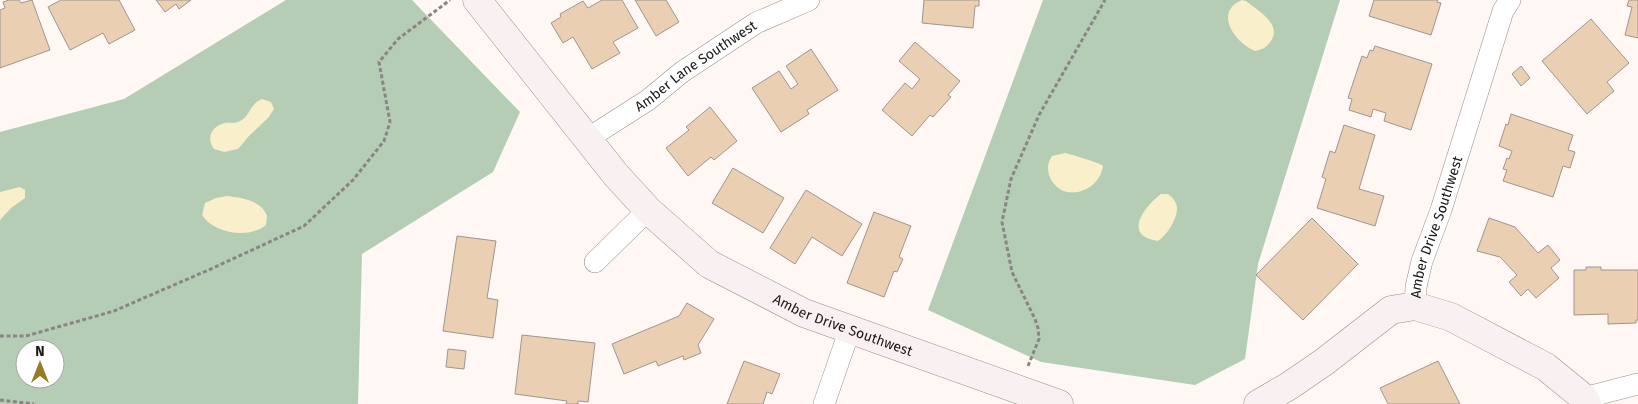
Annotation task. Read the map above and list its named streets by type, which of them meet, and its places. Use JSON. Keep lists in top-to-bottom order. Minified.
{"streets":{"street":["Amber Lane Southwest","Amber Drive Southwest"]},"crossings":[["Amber Lane Southwest","Amber Drive Southwest"]],"north":"top"}
